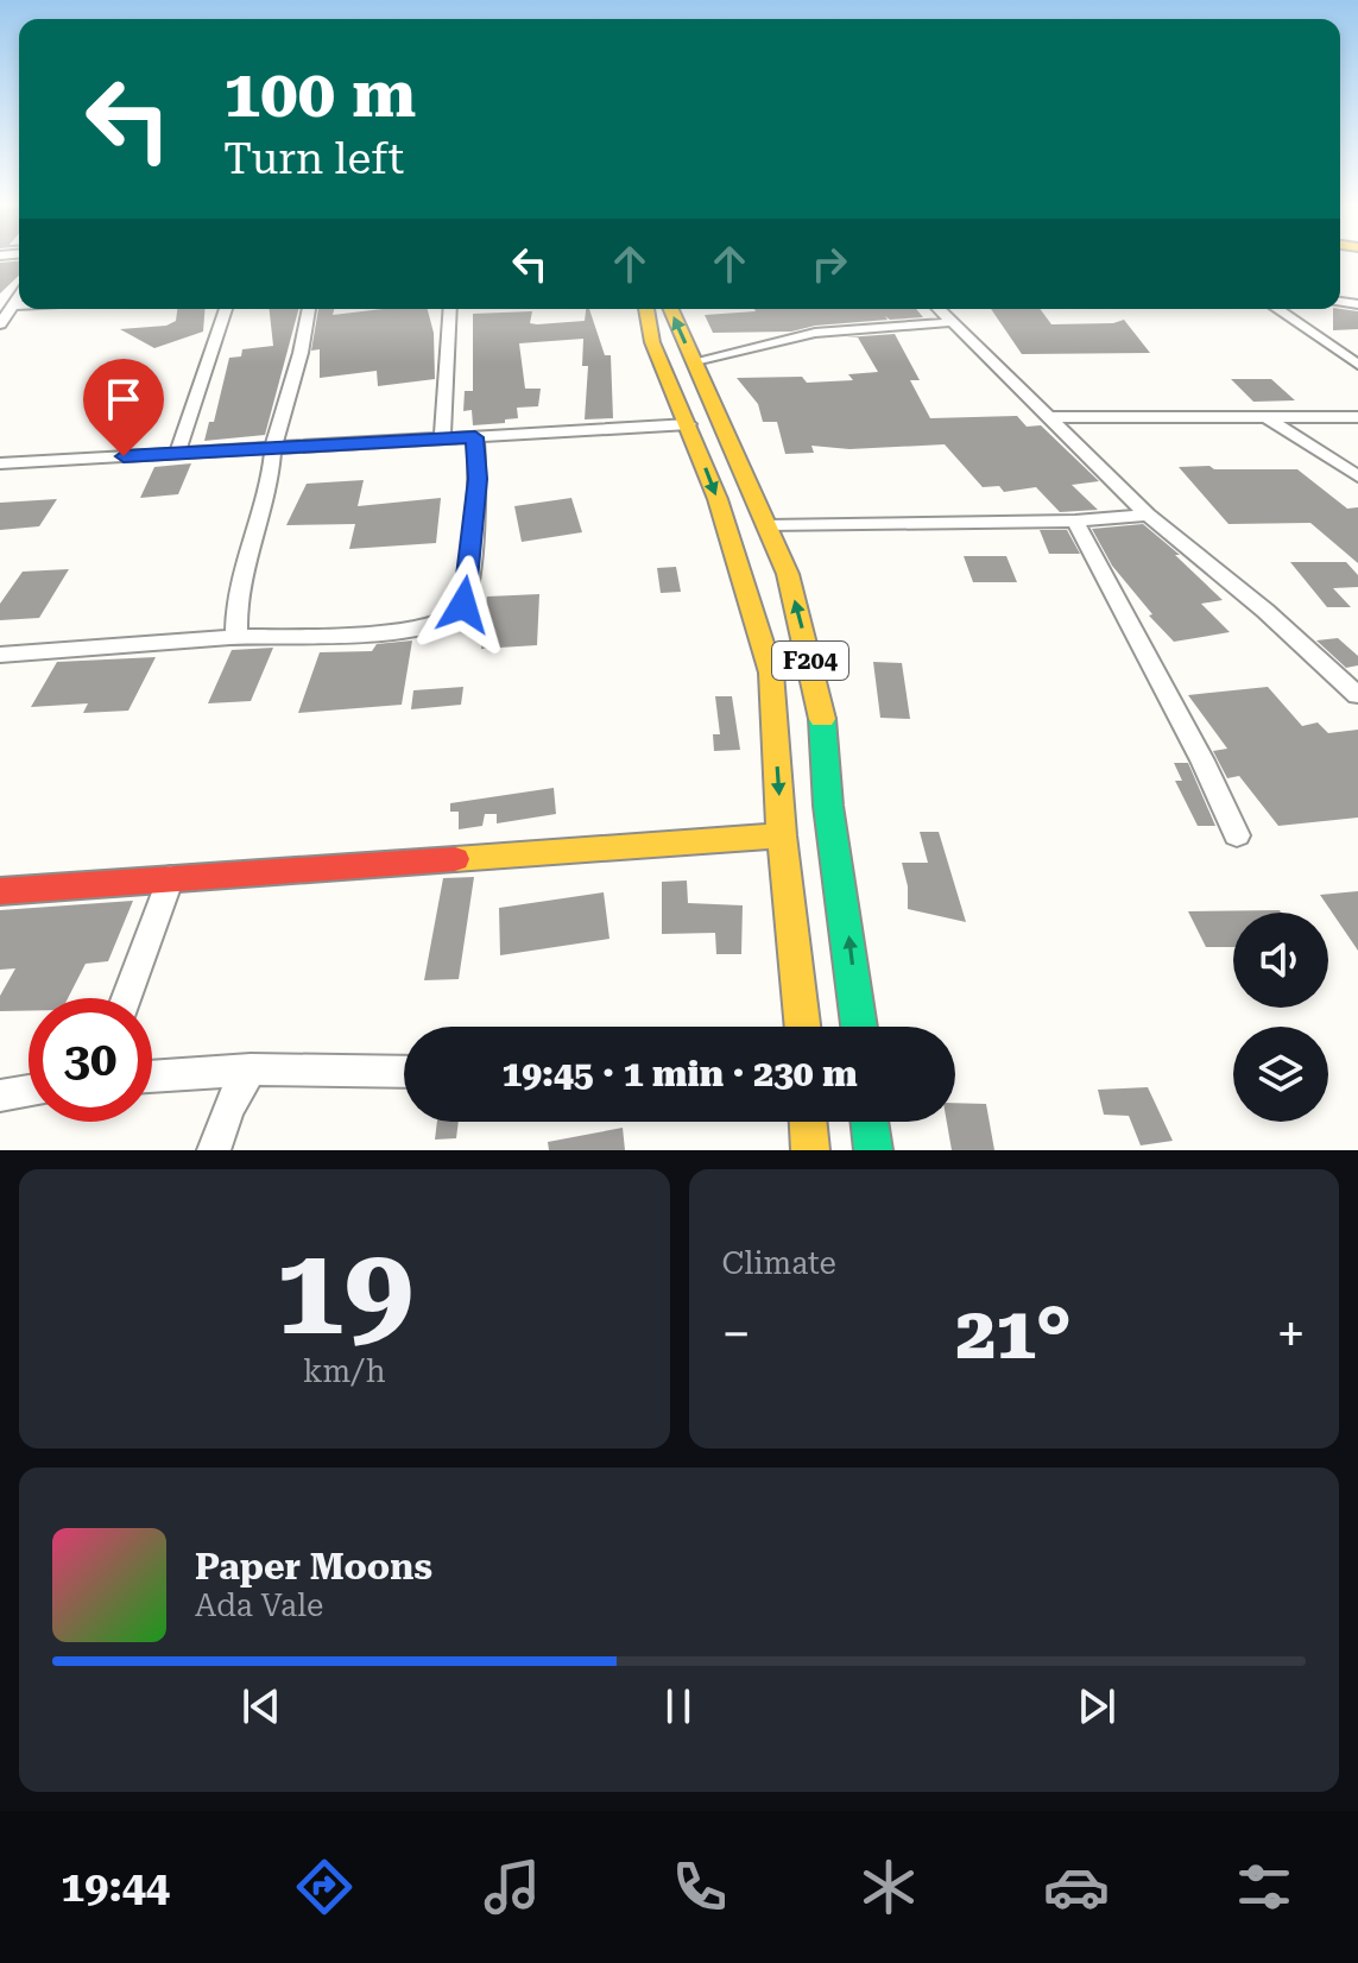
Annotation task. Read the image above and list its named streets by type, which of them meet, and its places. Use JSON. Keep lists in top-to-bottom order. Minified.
{"streets":{"main road":["F204"]},"page":{"turn":["100 m","Turn left"],"limit":"30","trip":"19:45 · 1 min · 230 m","tile":[["19","km/h"],"Climate"],"heat":["−","21°","+"],"song":["Paper Moons","Ada Vale"],"tabs":"19:44"}}
